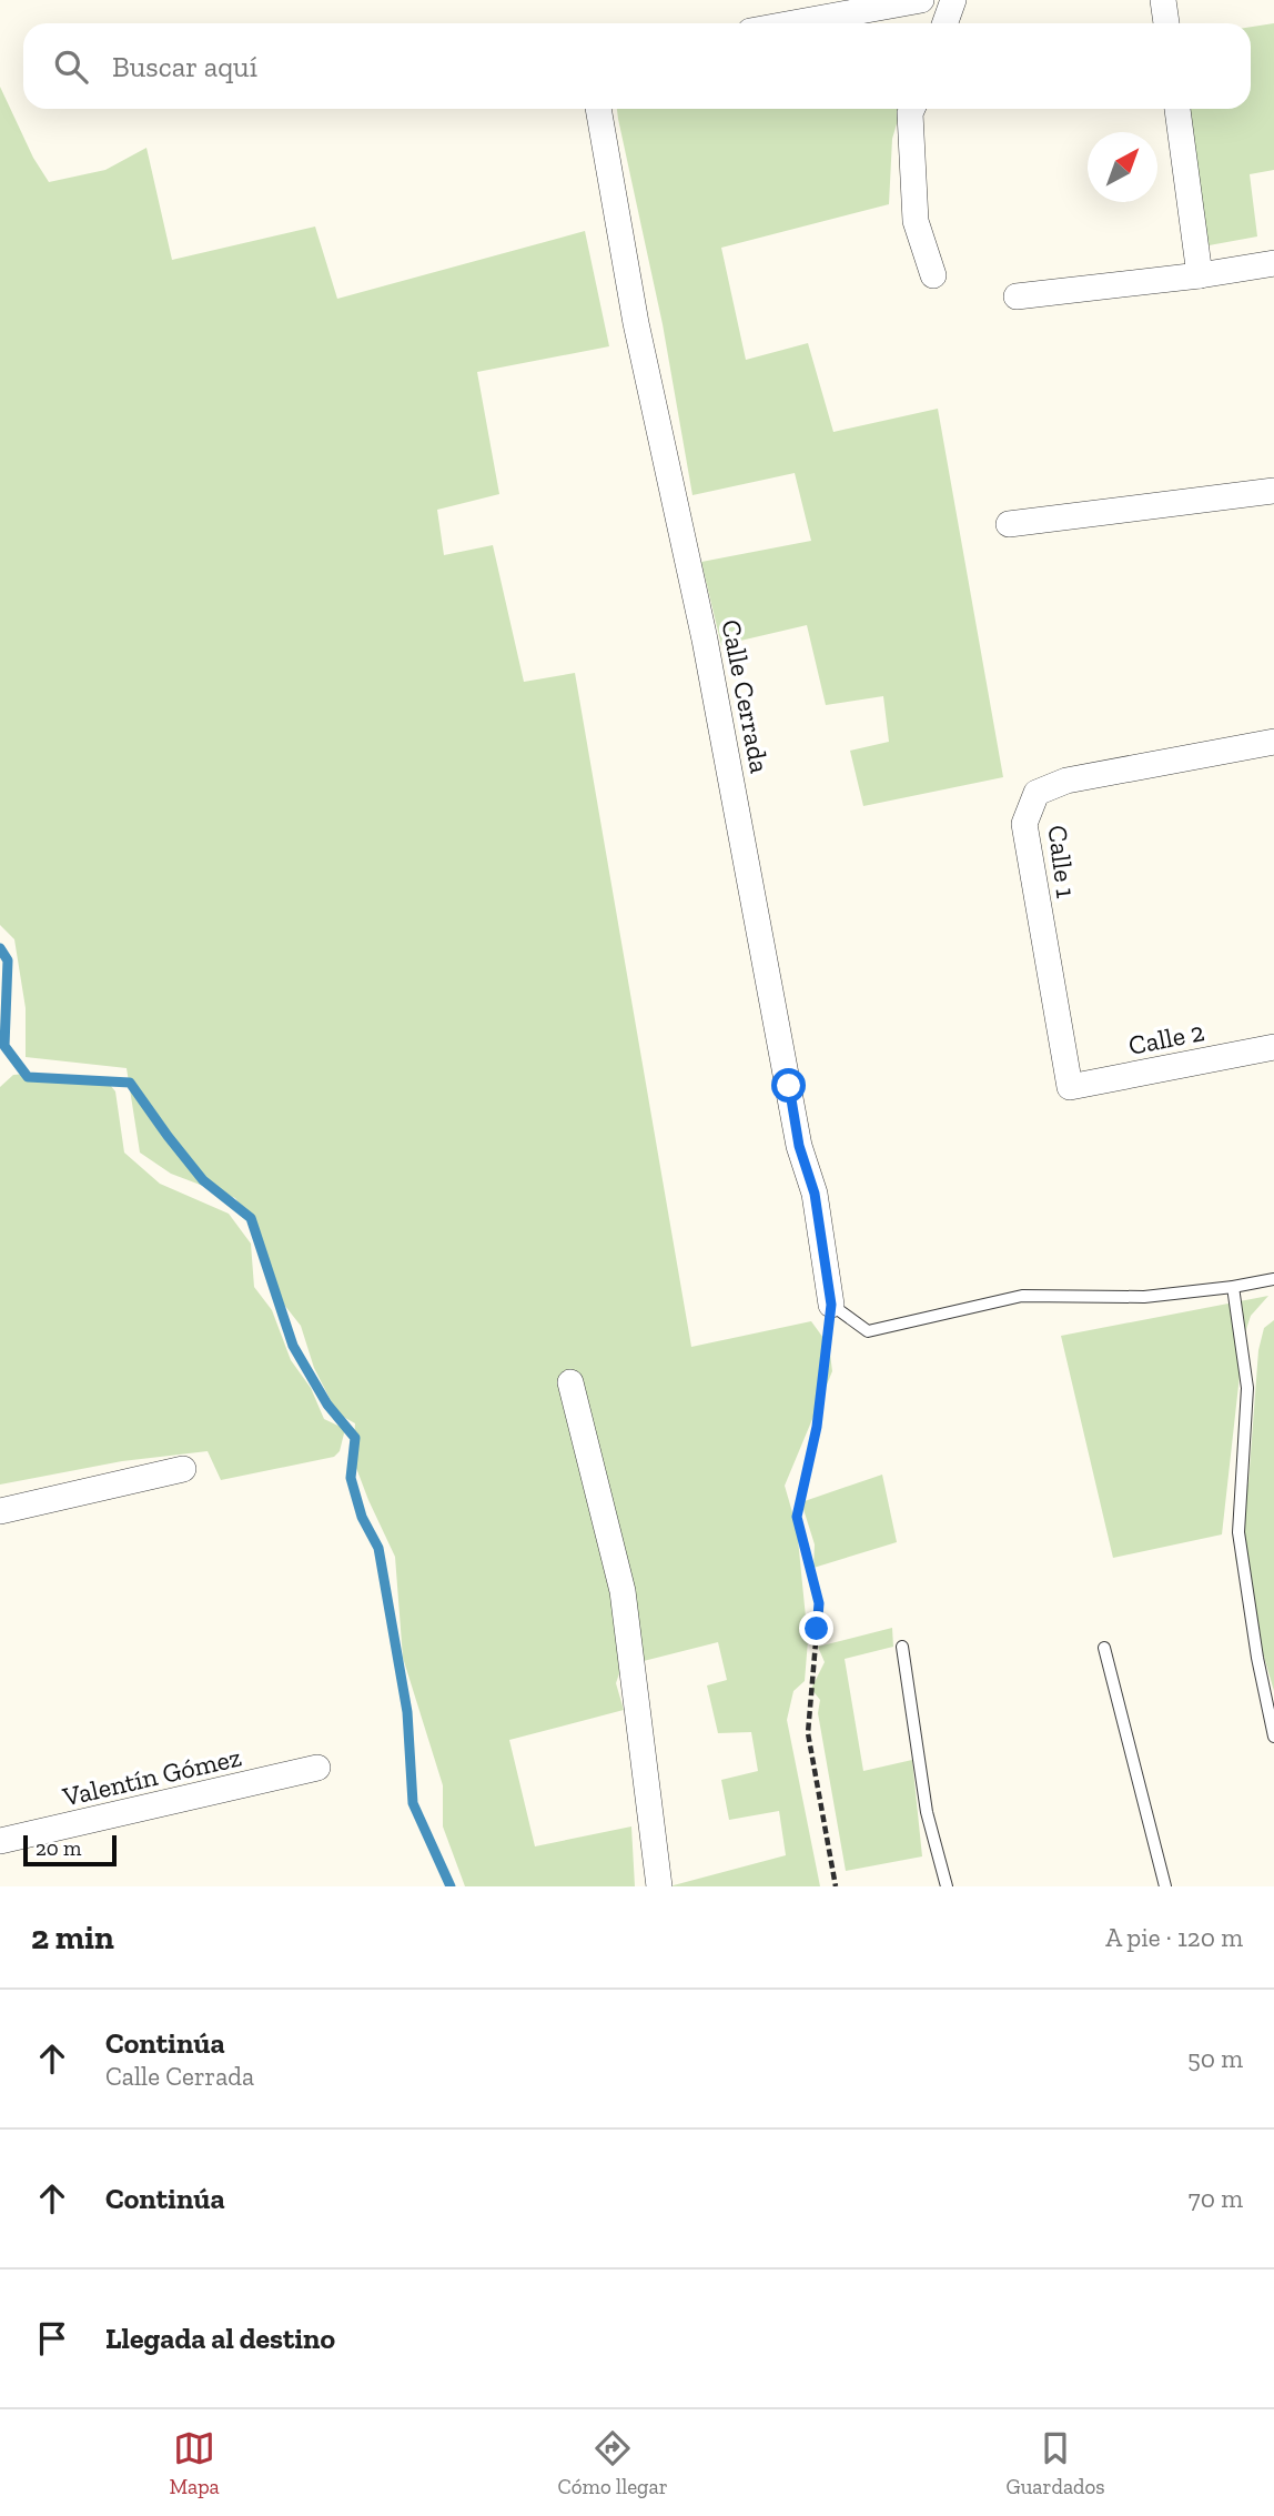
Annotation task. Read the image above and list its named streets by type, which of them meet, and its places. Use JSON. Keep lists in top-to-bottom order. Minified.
{"streets":{"street":["Calle Cerrada","Calle 1","Calle 2","Valentín Gómez"]},"crossings":[["Calle 1","Calle 2"]],"scale_bar":"20 m","north":"top right","page":{"search":"Buscar aquí","scale":"20 m","heading":["2 min","A pie · 120 m"],"list":[["Continúa","Calle Cerrada","50 m"],["Continúa","70 m"],"Llegada al destino"],"nav":["Mapa","Cómo llegar","Guardados"]}}
